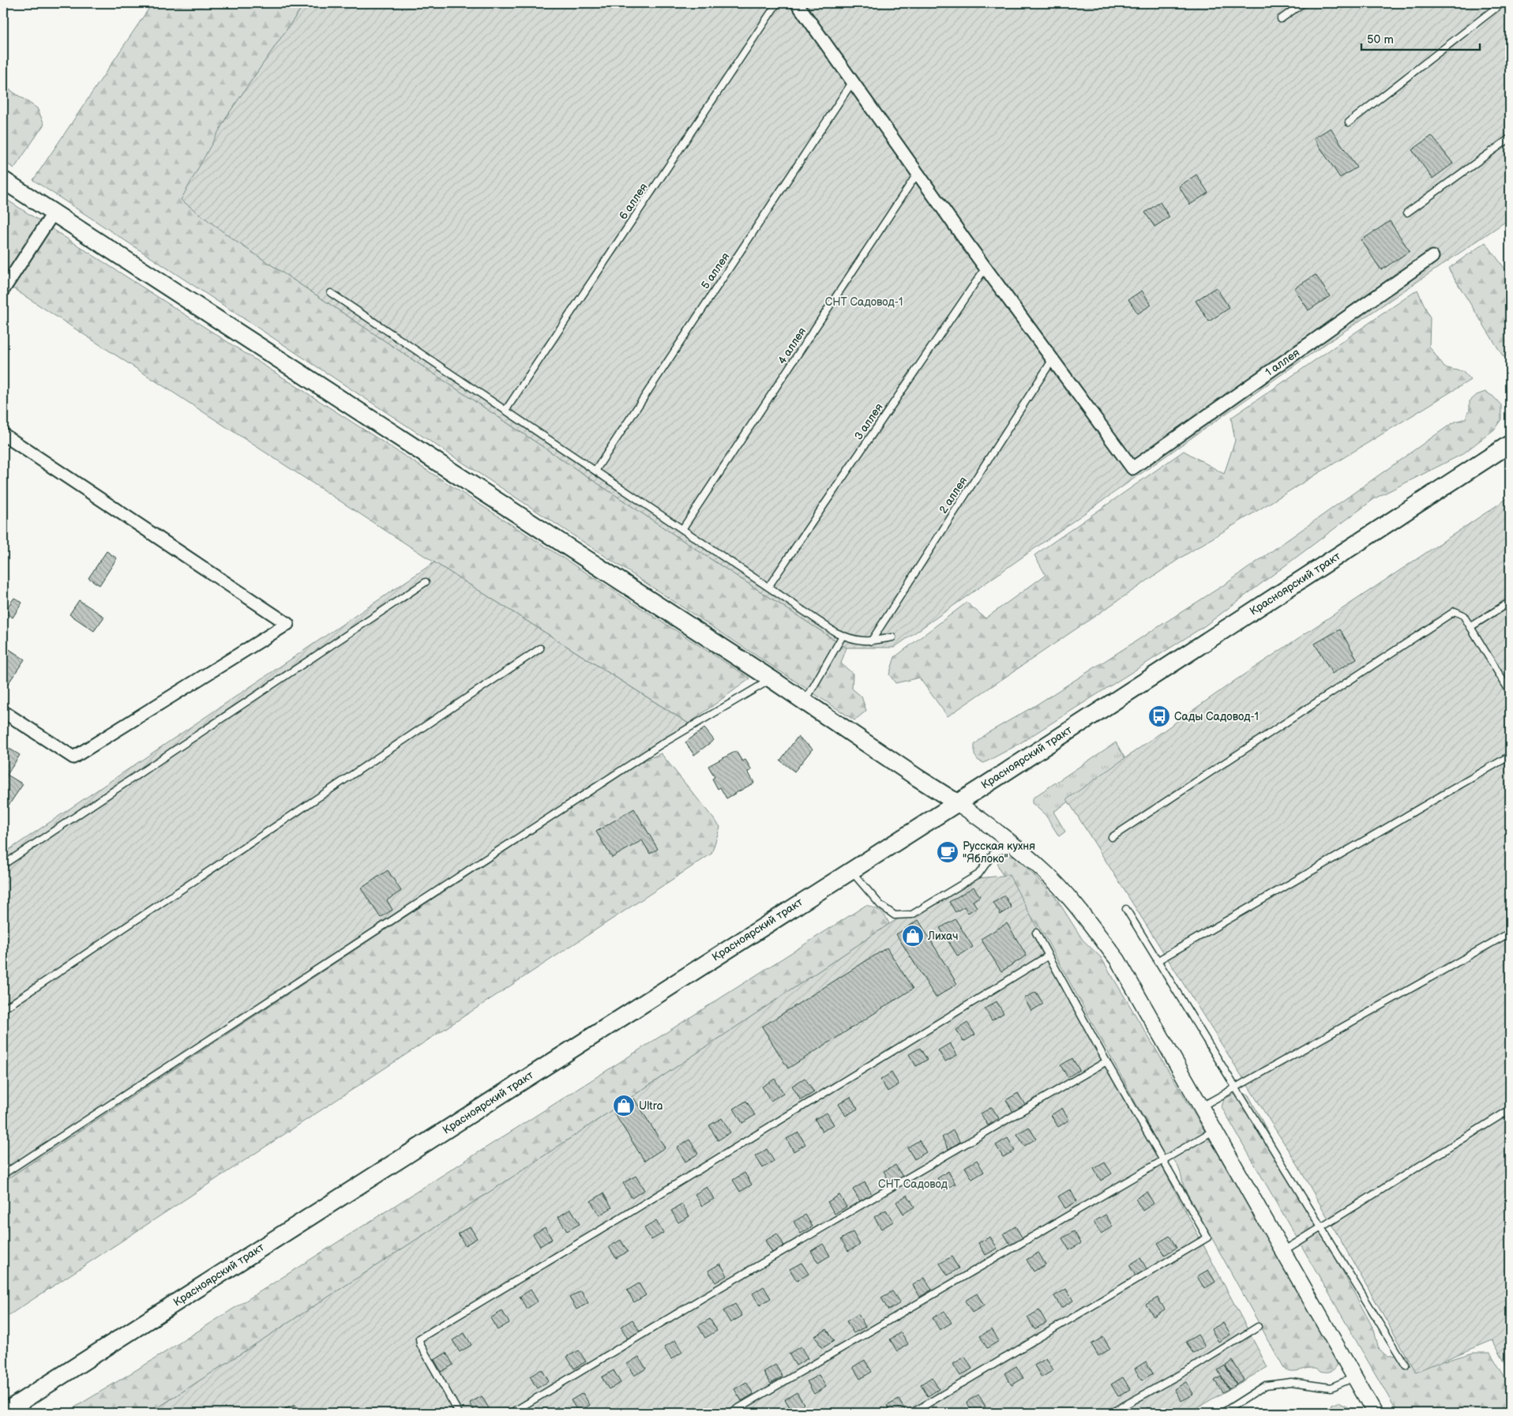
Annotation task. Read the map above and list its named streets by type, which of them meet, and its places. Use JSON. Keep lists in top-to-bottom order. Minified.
{"streets":{"main road":["Красноярский тракт"],"street":["1 аллея"],"lane":["6 аллея","5 аллея","4 аллея","3 аллея","2 аллея"]},"crossings":[["1 аллея","2 аллея"]],"parks":["СНТ Садовод-1","СНТ Садовод"],"places":{"bus stop":["Сады Садовод-1"],"cafe":["Русская кухня \"Яблоко\""],"shop":["Лихач","Ultra"]},"scale_bar":"50 m"}
